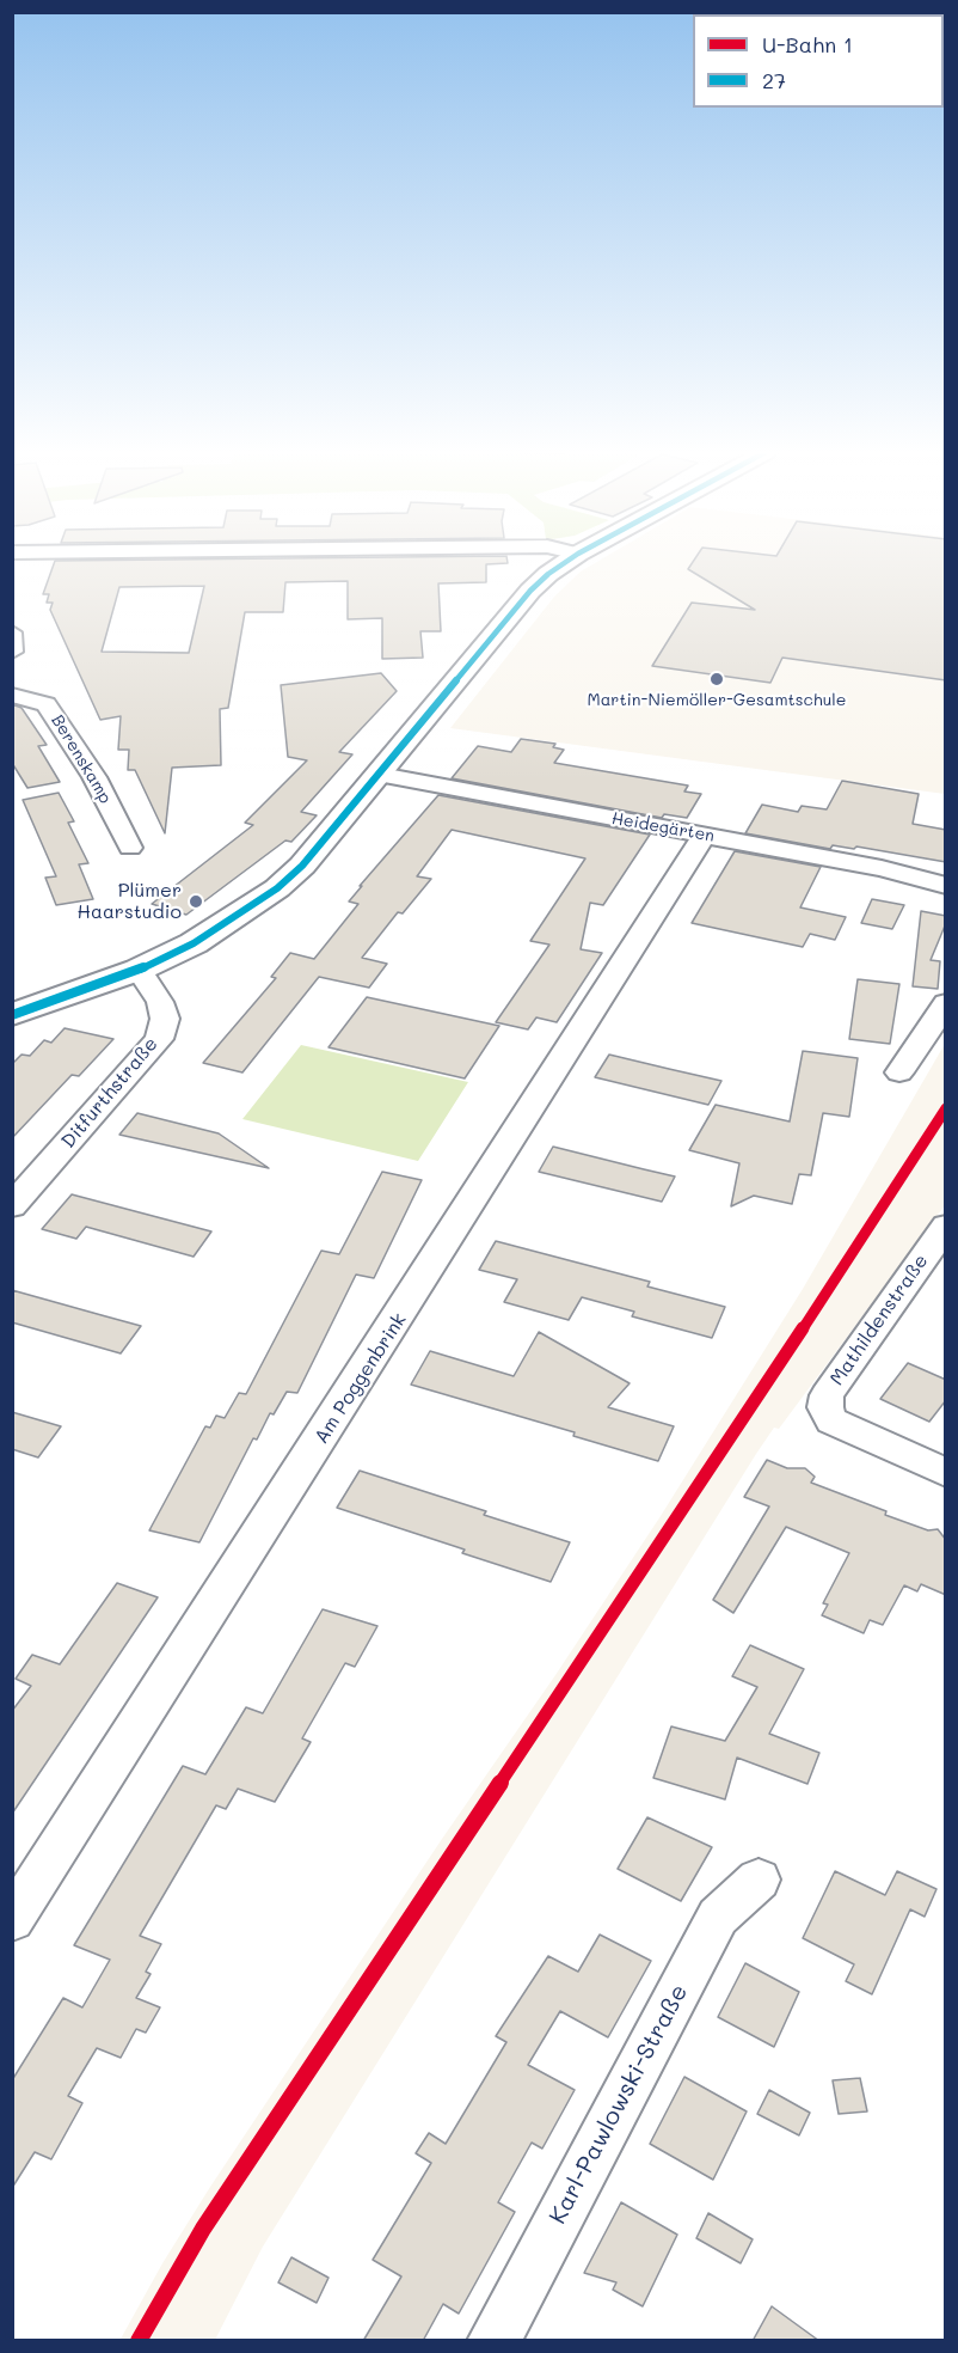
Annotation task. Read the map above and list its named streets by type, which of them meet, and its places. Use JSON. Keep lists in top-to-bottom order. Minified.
{"streets":{"street":["Berenskamp","Heidegärten","Ditfurthstraße","Mathildenstraße","Am Poggenbrink","Karl-Pawlowski-Straße"]},"crossings":[["Heidegärten","Am Poggenbrink"]],"places":["Martin-Niemöller-Gesamtschule","Plümer Haarstudio"],"lines":["transit line 27","metro line 1"],"legend":["U-Bahn 1","27"]}
